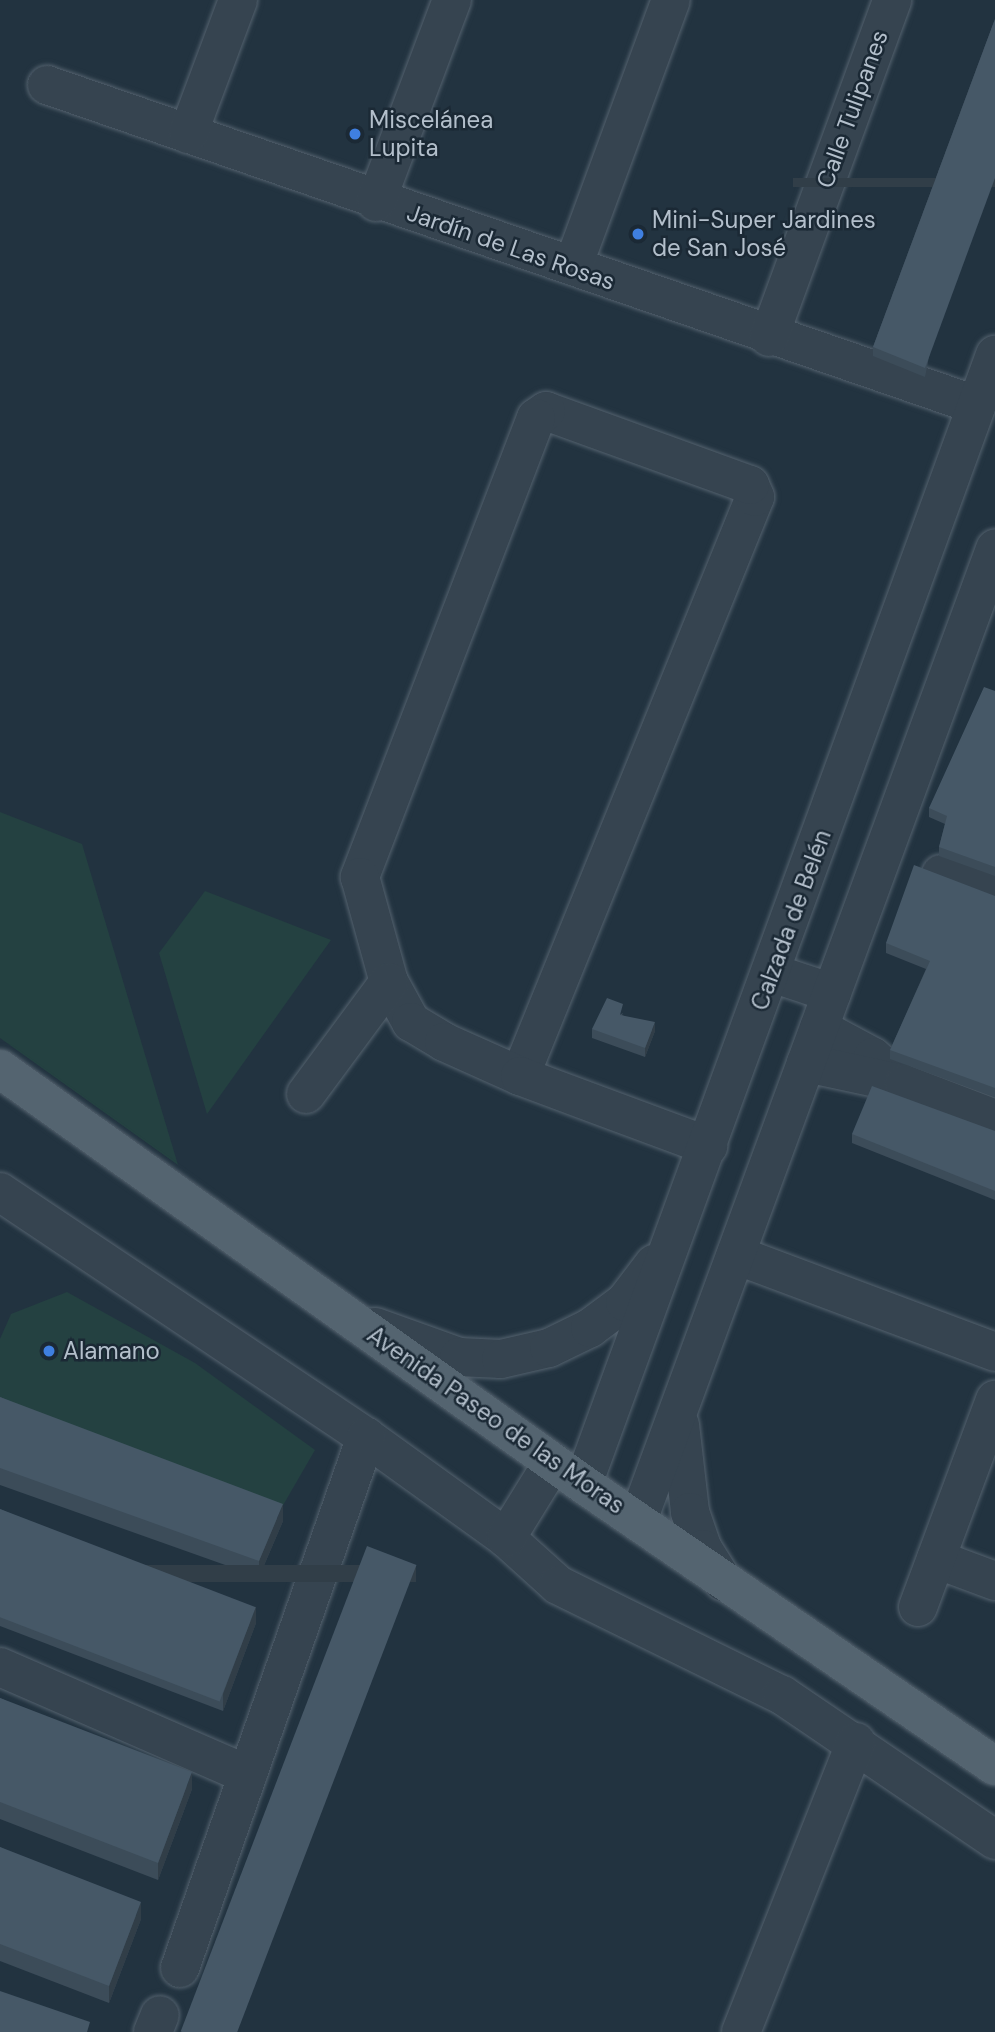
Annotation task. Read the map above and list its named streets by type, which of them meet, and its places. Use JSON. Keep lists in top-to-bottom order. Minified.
{"streets":{"main road":["Avenida Paseo de las Moras"],"street":["Calle Tulipanes","Jardín de Las Rosas","Calzada de Belén"]},"crossings":[["Calle Tulipanes","Jardín de Las Rosas"],["Jardín de Las Rosas","Calzada de Belén"],["Calzada de Belén","Avenida Paseo de las Moras"]],"places":["Miscelánea Lupita","Mini-Super Jardines de San José","Alamano"]}
